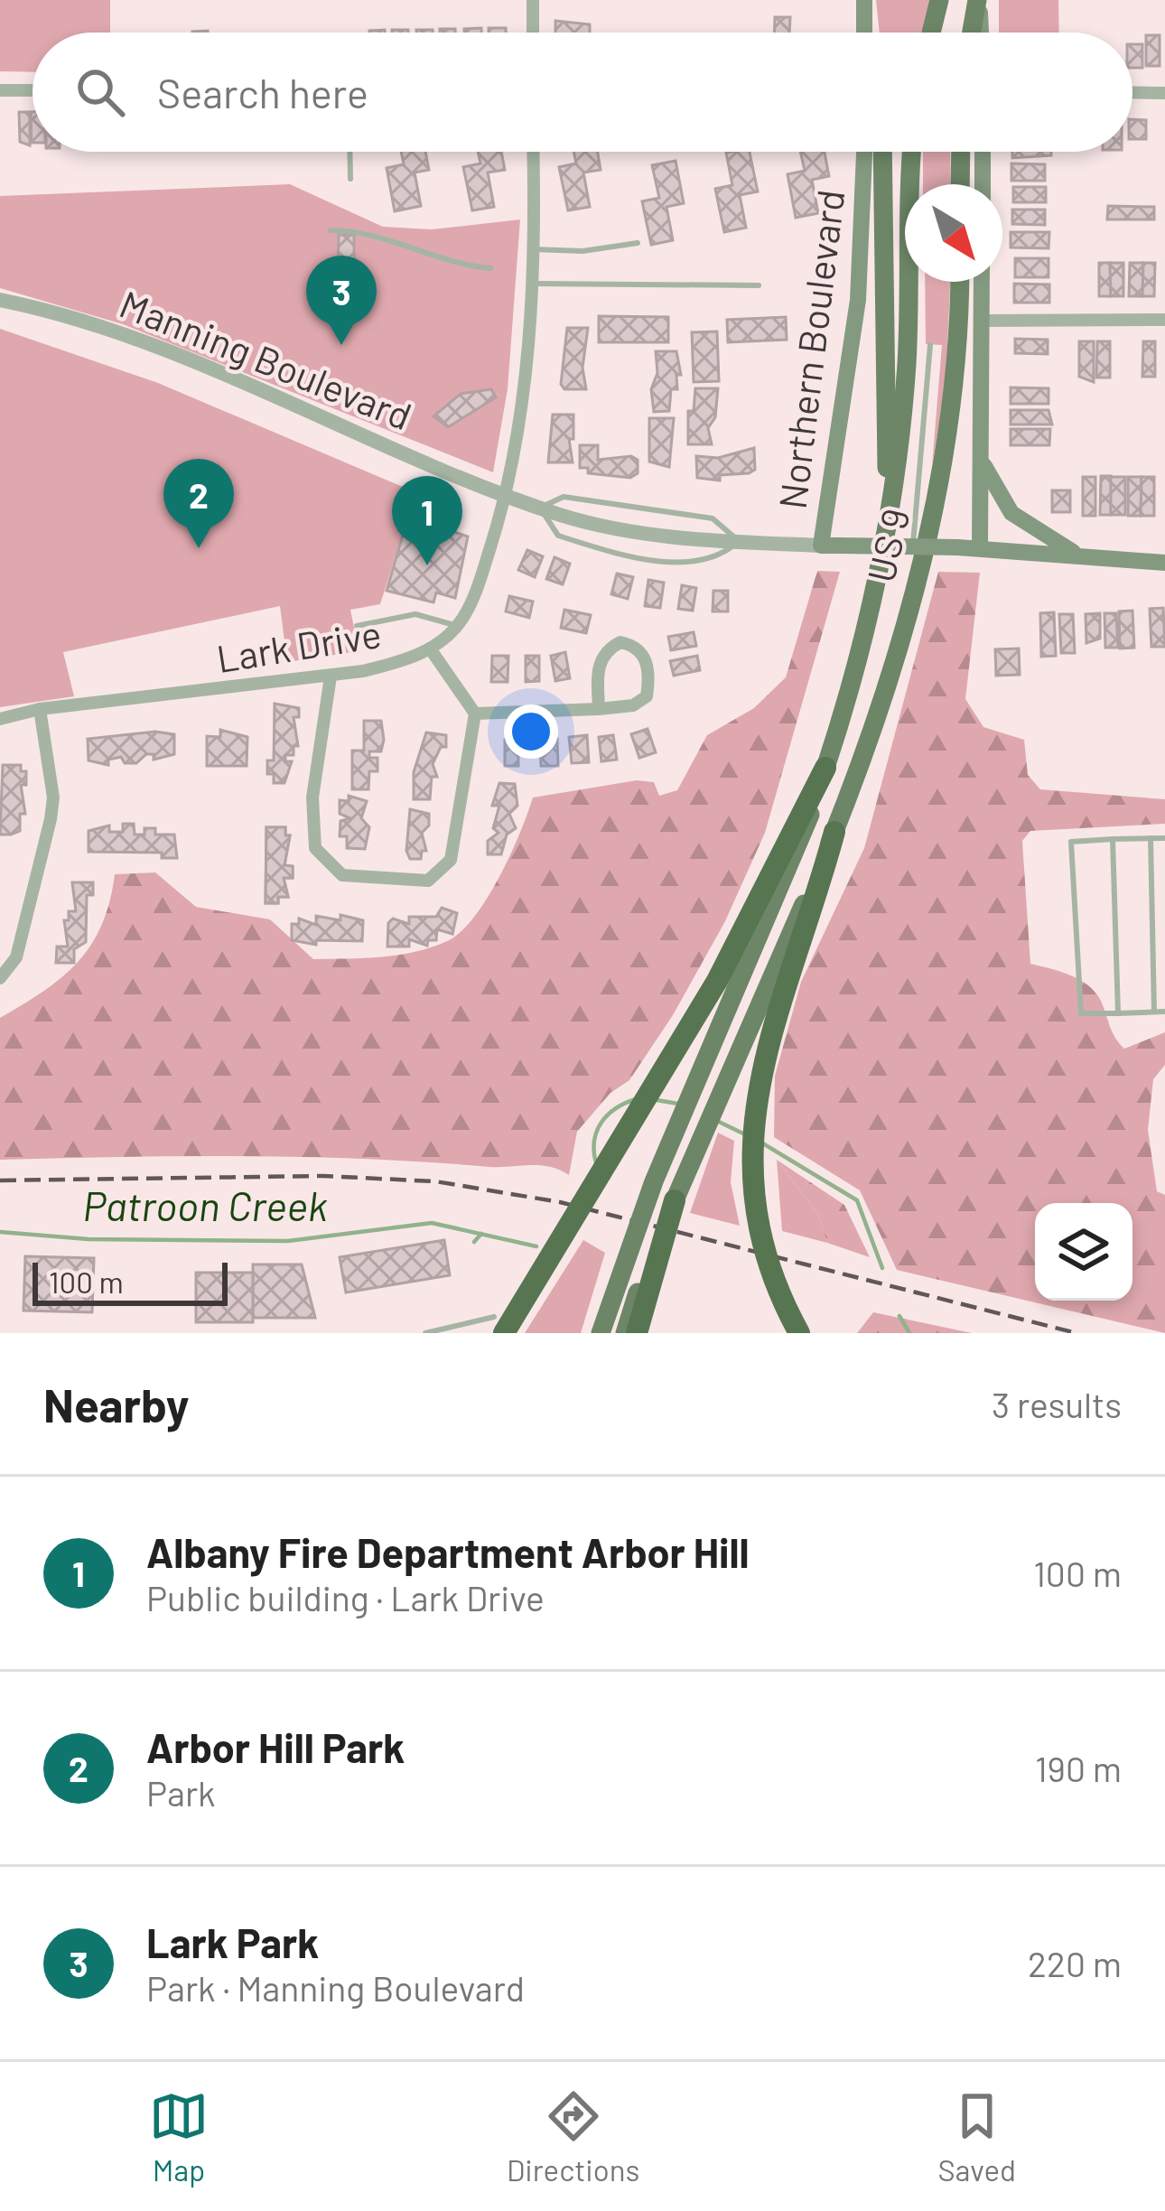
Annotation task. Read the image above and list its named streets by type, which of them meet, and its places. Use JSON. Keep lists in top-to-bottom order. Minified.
{"streets":{"main road":["Northern Boulevard","US 9"],"street":["Manning Boulevard","Lark Drive"]},"crossings":[["Northern Boulevard","Manning Boulevard"],["Manning Boulevard","Lark Drive"]],"water":["Patroon Creek"],"scale_bar":"100 m","north":"bottom right","page":{"search":"Search here","pins":["3","2","1"],"scale":"100 m","heading":["Nearby","3 results"],"list":[{"mark":"1","name":"Albany Fire Department Arbor Hill","note":"Public building · Lark Drive","value":"100 m"},{"mark":"2","name":"Arbor Hill Park","note":"Park","value":"190 m"},{"mark":"3","name":"Lark Park","note":"Park · Manning Boulevard","value":"220 m"}],"nav":["Map","Directions","Saved"]}}
